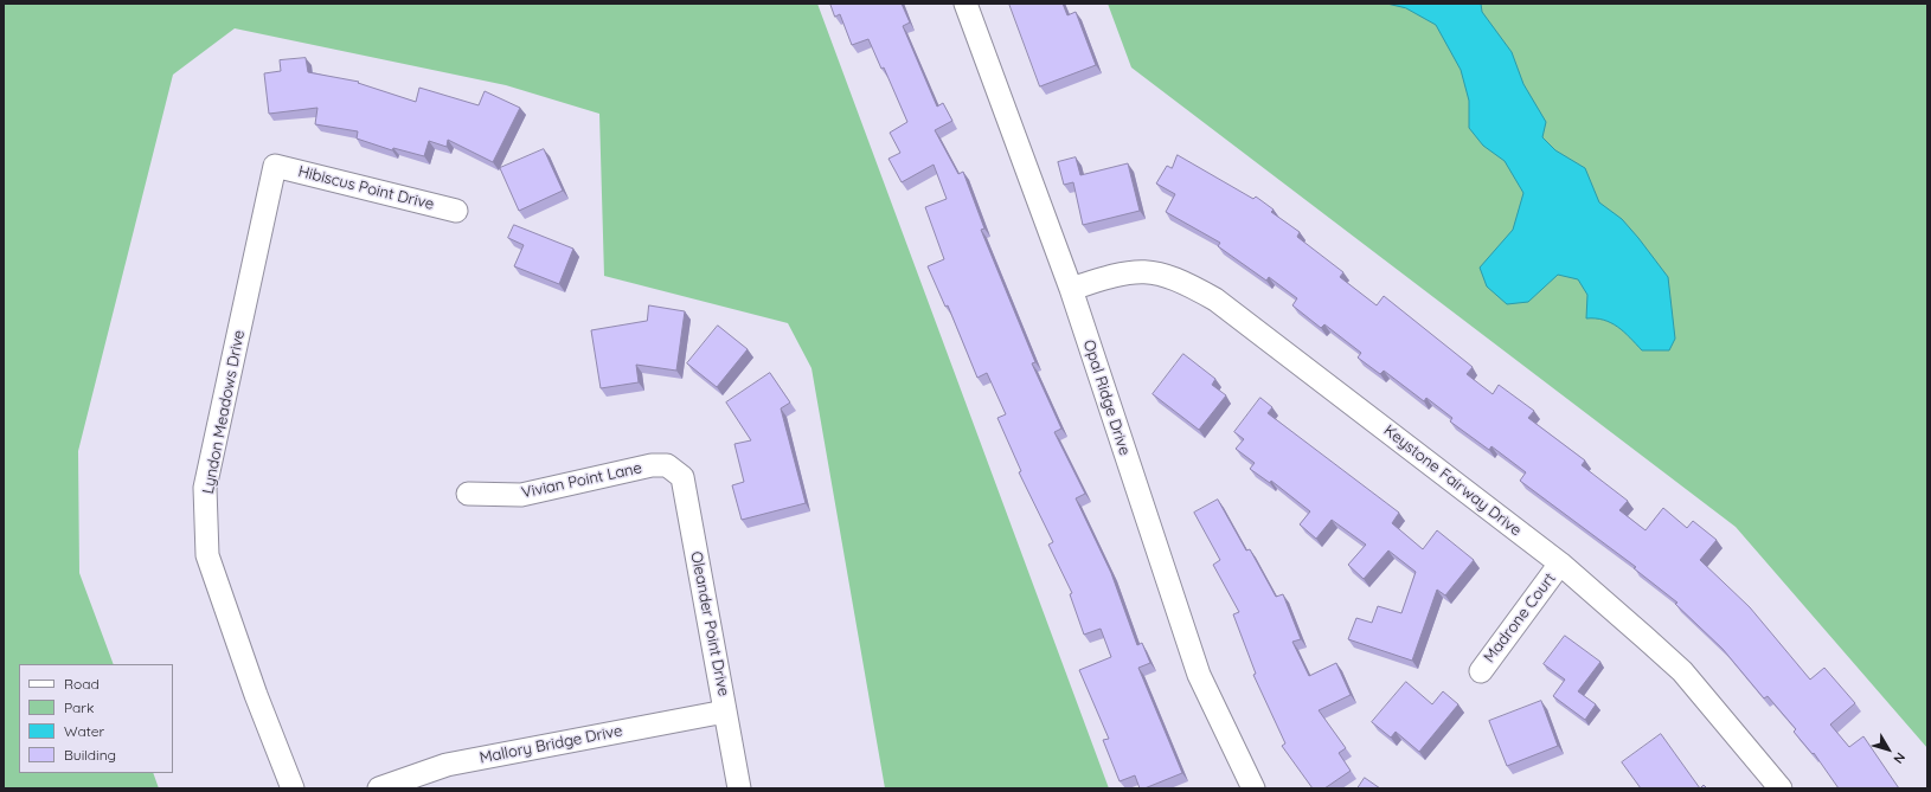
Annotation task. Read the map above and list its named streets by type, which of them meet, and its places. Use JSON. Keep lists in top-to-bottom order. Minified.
{"streets":{"street":["Hibiscus Point Drive","Opal Ridge Drive","Lyndon Meadows Drive","Vivian Point Lane","Keystone Fairway Drive","Madrone Court","Oleander Point Drive","Mallory Bridge Drive"]},"crossings":[["Hibiscus Point Drive","Lyndon Meadows Drive"],["Opal Ridge Drive","Keystone Fairway Drive"],["Vivian Point Lane","Oleander Point Drive"],["Keystone Fairway Drive","Madrone Court"],["Oleander Point Drive","Mallory Bridge Drive"]],"legend":["Road","Park","Water","Building"],"north":"bottom right"}
